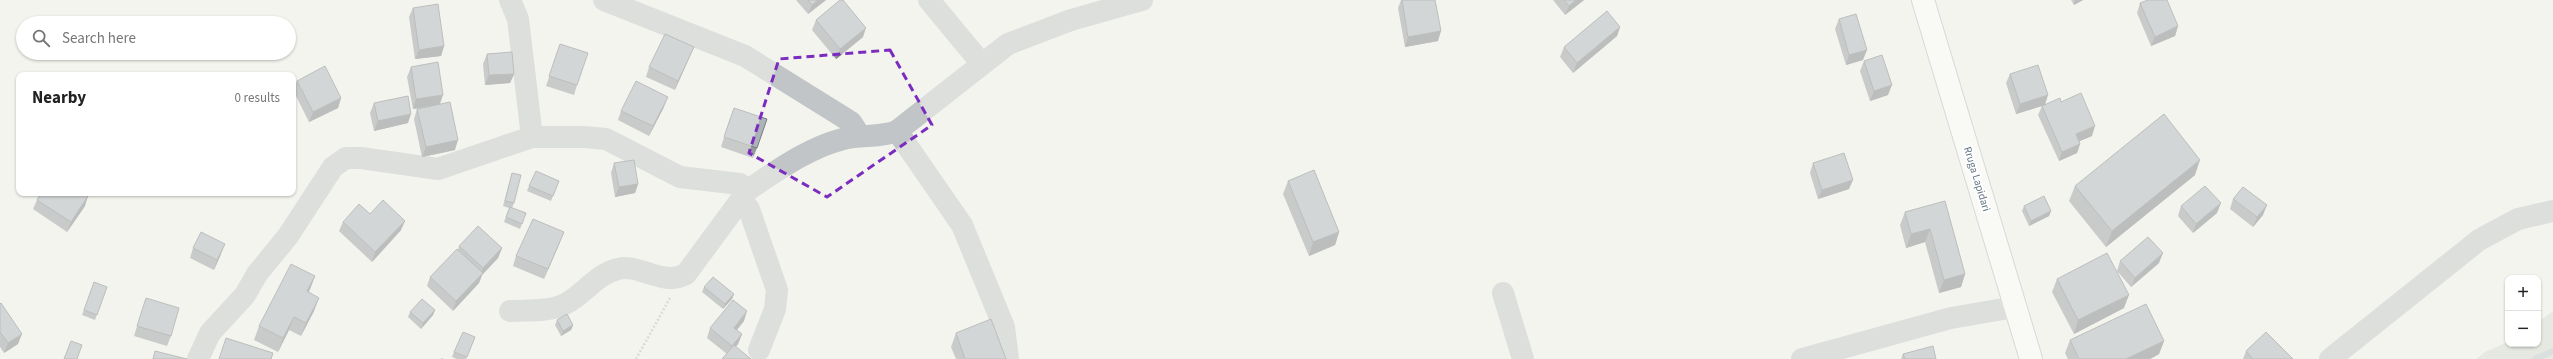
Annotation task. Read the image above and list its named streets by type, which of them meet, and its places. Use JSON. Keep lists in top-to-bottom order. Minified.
{"streets":{"main road":["Rruga Lapidari"]},"page":{"search":"Search here","heading":["Nearby","0 results"],"map_buttons":["+","−"]}}
